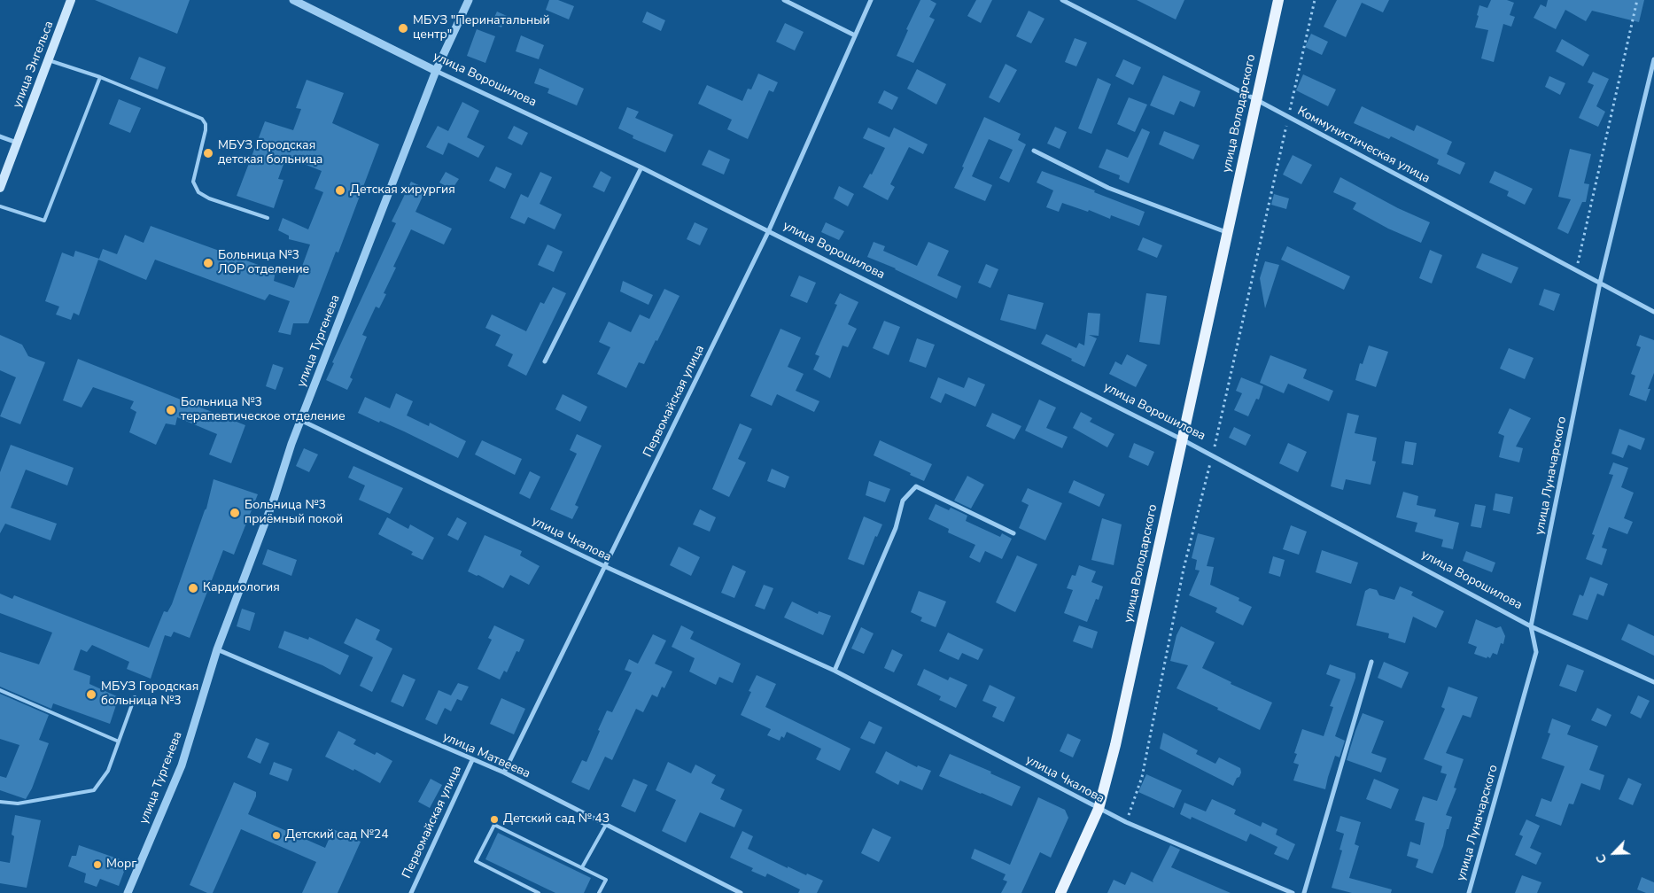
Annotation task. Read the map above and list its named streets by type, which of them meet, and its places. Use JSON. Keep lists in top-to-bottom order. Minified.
{"streets":{"main road":["улица Энгельса","улица Володарского"],"street":["улица Ворошилова","Коммунистическая улица","улица Тургенева","Первомайская улица","улица Луначарского","улица Чкалова","улица Матвеева"]},"crossings":[["улица Ворошилова","улица Володарского"],["улица Ворошилова","улица Тургенева"],["улица Ворошилова","Первомайская улица"],["улица Ворошилова","улица Луначарского"],["улица Володарского","Коммунистическая улица"],["улица Володарского","улица Чкалова"],["Коммунистическая улица","улица Луначарского"],["улица Тургенева","улица Чкалова"],["улица Тургенева","улица Матвеева"],["Первомайская улица","улица Чкалова"],["Первомайская улица","улица Матвеева"]],"places":["МБУЗ \"Перинатальный центр\"","МБУЗ Городская детская больница","Детская хирургия","Больница №3 ЛОР отделение","Больница №3 терапевтическое отделение","Больница №3 приёмный покой","Кардиология","МБУЗ Городская больница №3","Детский сад № 43","Детский сад №24","Морг"],"north":"bottom left"}
